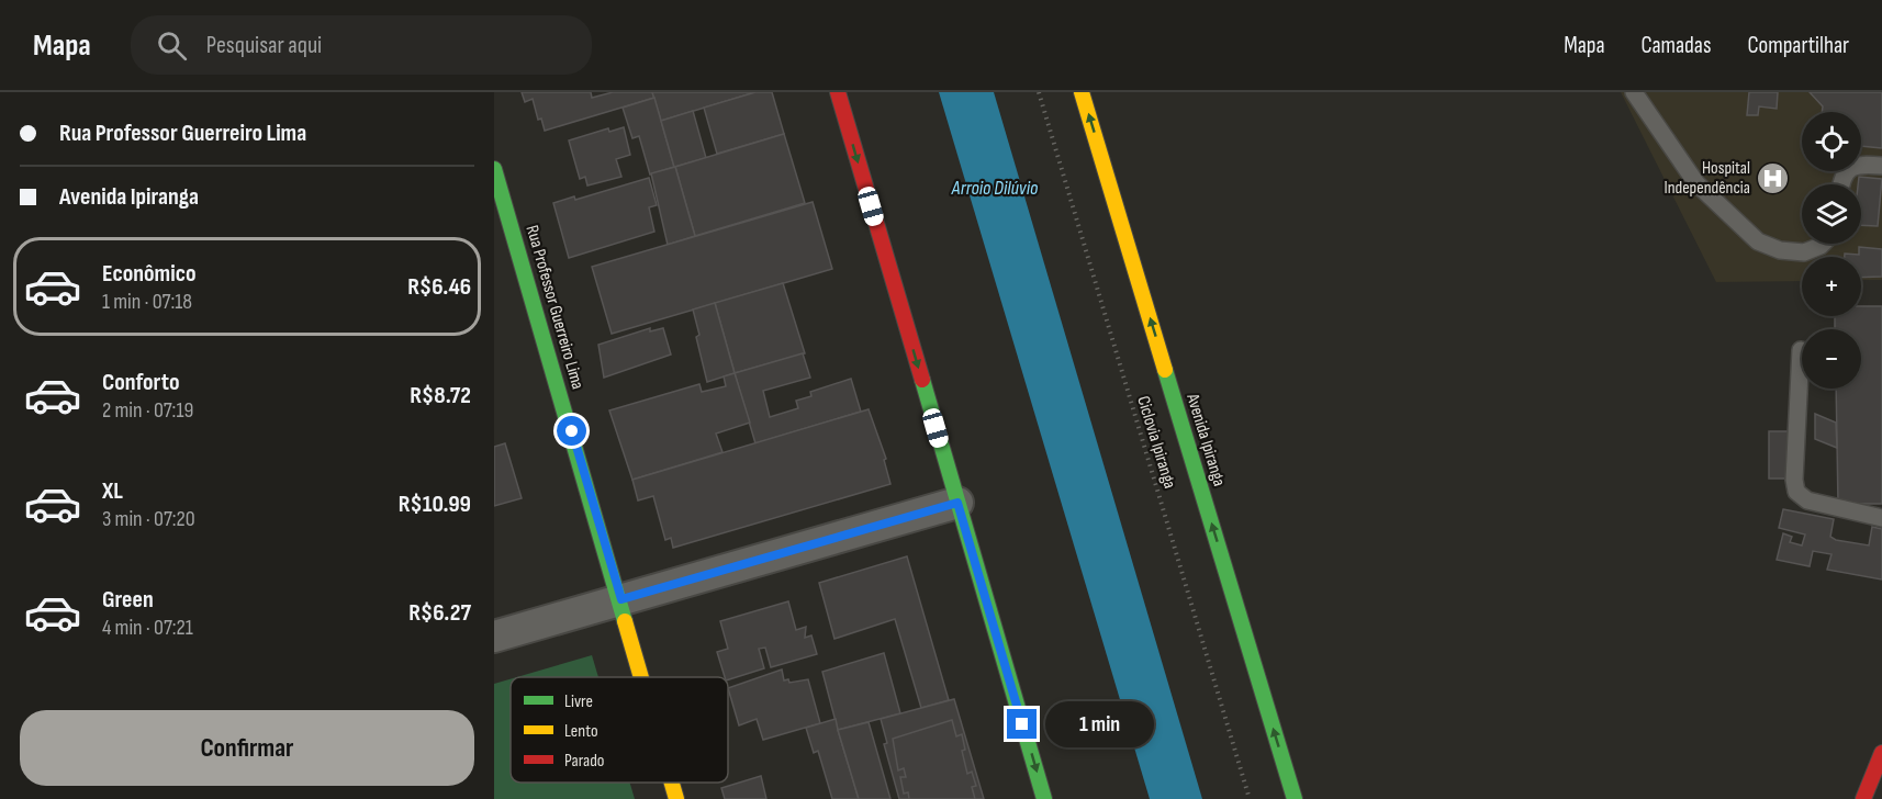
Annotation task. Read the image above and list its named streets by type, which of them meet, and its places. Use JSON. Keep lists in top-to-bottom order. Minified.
{"streets":{"main road":["Rua Professor Guerreiro Lima","Avenida Ipiranga"],"path":["Ciclovia Ipiranga"]},"one_way":["Avenida Ipiranga"],"water":["Arroio Dilúvio"],"places":{"hospital":["Hospital Independência"]},"legend":["Livre","Lento","Parado"],"page":{"header":"Mapa","search":"Pesquisar aqui","nav":["Mapa","Camadas","Compartilhar"],"banner":["Rua Professor Guerreiro Lima","Avenida Ipiranga"],"map_buttons":["+","−"],"list":[{"name":"Econômico","note":"1 min · 07:18","value":"R$6.46"},{"name":"Conforto","note":"2 min · 07:19","value":"R$8.72"},{"name":"XL","note":"3 min · 07:20","value":"R$10.99"},{"name":"Green","note":"4 min · 07:21","value":"R$6.27"}],"buttons":"Confirmar","bubble":"1 min"}}
